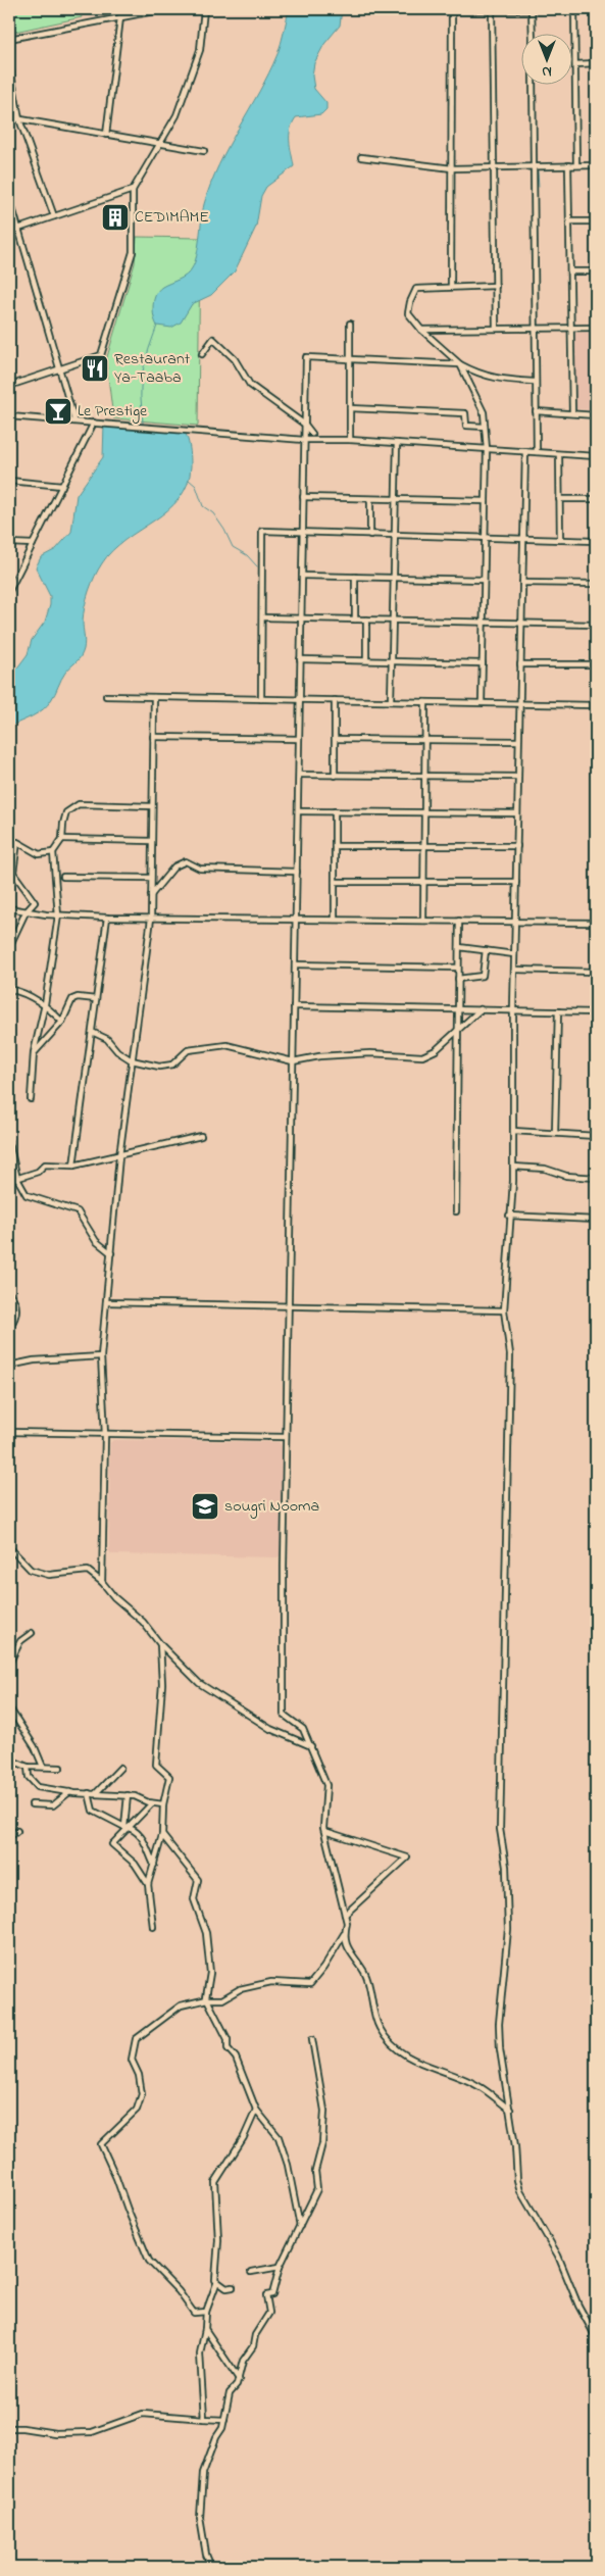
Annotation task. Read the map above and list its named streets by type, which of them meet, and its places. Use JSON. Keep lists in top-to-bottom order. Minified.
{"places":{"building":["CEDIMAME"],"restaurant":["Restaurant Ya-Taaba"],"bar":["Le Prestige"],"school or university":["sougri Nooma"]},"north":"bottom"}
